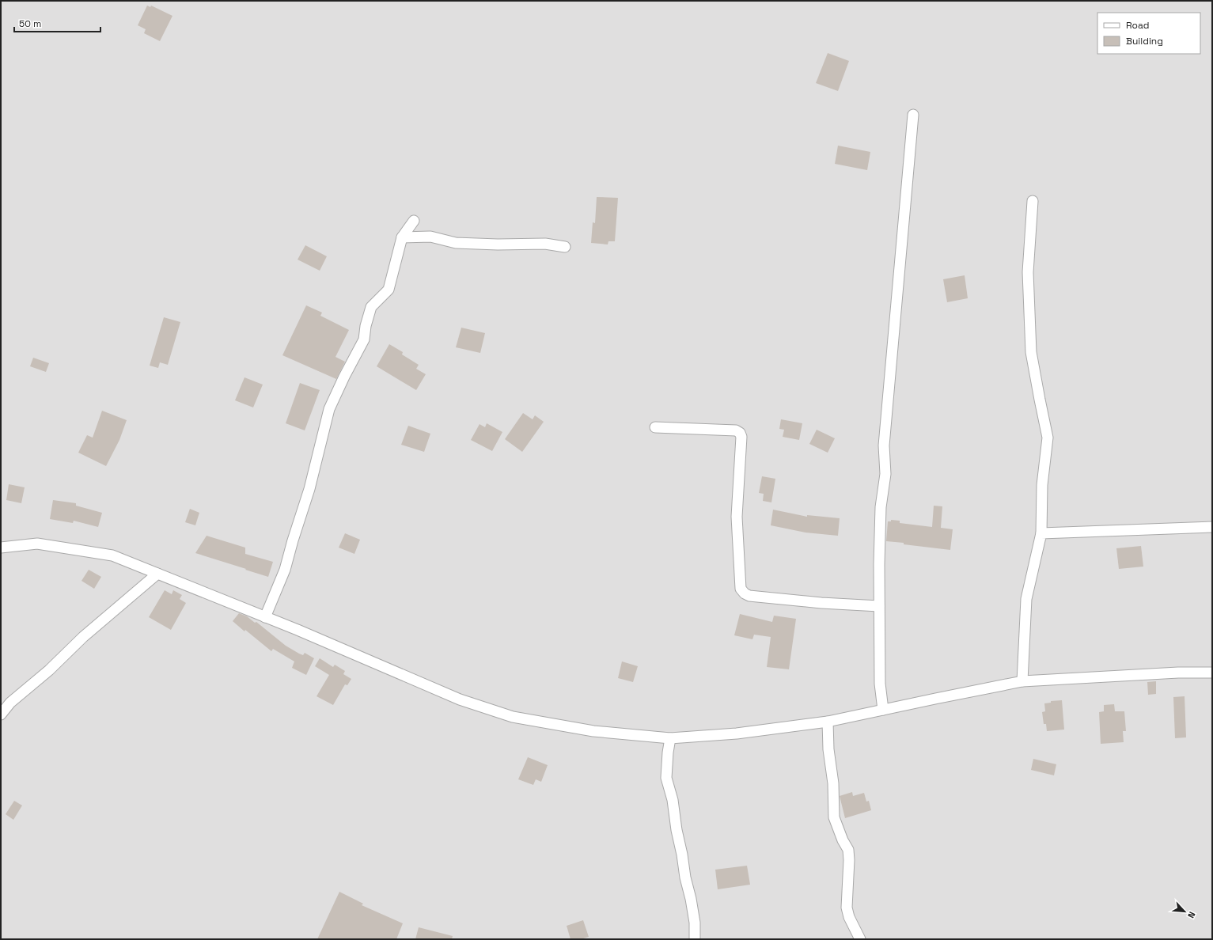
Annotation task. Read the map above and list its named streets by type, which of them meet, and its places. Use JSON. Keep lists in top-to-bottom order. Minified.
{"legend":["Road","Building"],"scale_bar":"50 m","north":"bottom right"}
